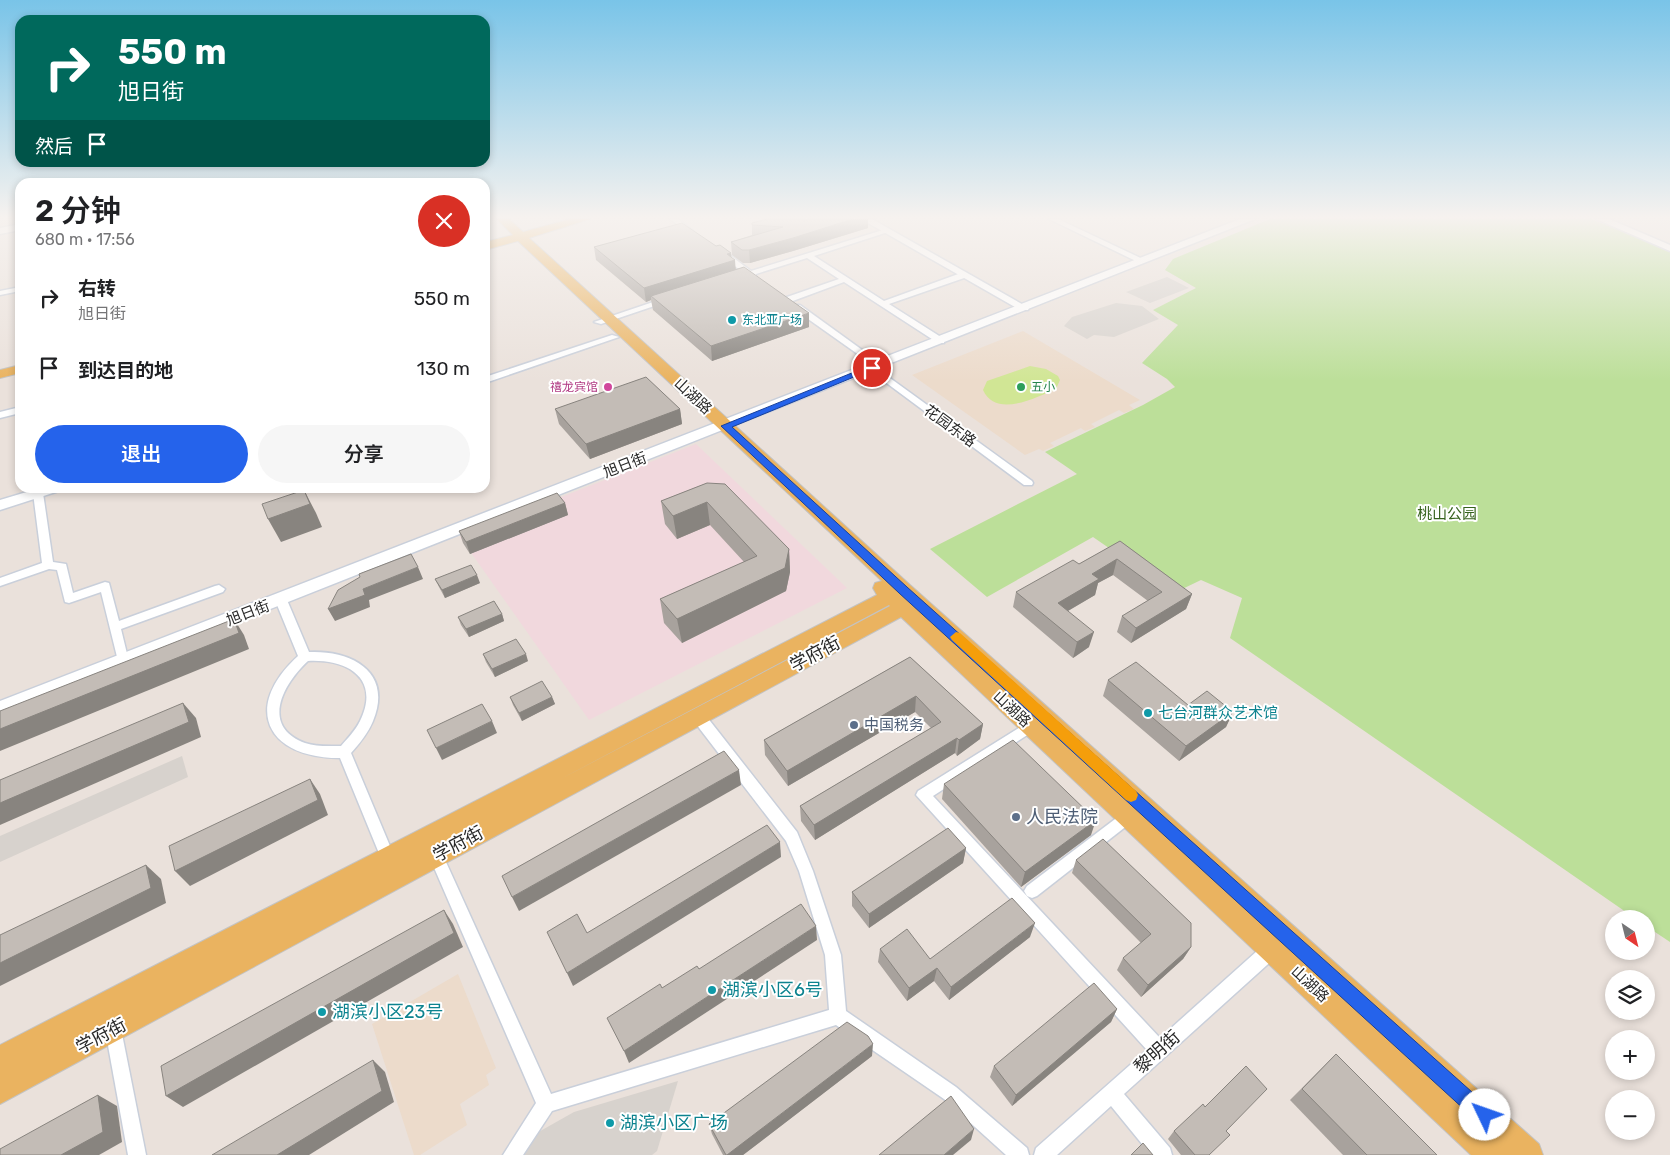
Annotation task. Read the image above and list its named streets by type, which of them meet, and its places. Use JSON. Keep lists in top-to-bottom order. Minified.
{"streets":{"main road":["山湖路","旭日街","学府街"],"street":["花园东路","黎明街"]},"crossings":[["山湖路","旭日街"],["山湖路","学府街"],["山湖路","黎明街"],["花园东路","旭日街"]],"parks":["桃山公园"],"places":["东北亚广场","禧龙宾馆","五小","七台河群众艺术馆","中国税务","人民法院","湖滨小区6号","湖滨小区23号","湖滨小区广场"],"north":"bottom right","page":{"turn":["550 m","旭日街"],"then":"然后","heading":["2 分钟","680 m · 17:56"],"list":[{"name":"右转","note":"旭日街","value":"550 m"},{"name":"到达目的地","value":"130 m"}],"buttons":["退出","分享"],"map_buttons":["+","−"]}}
